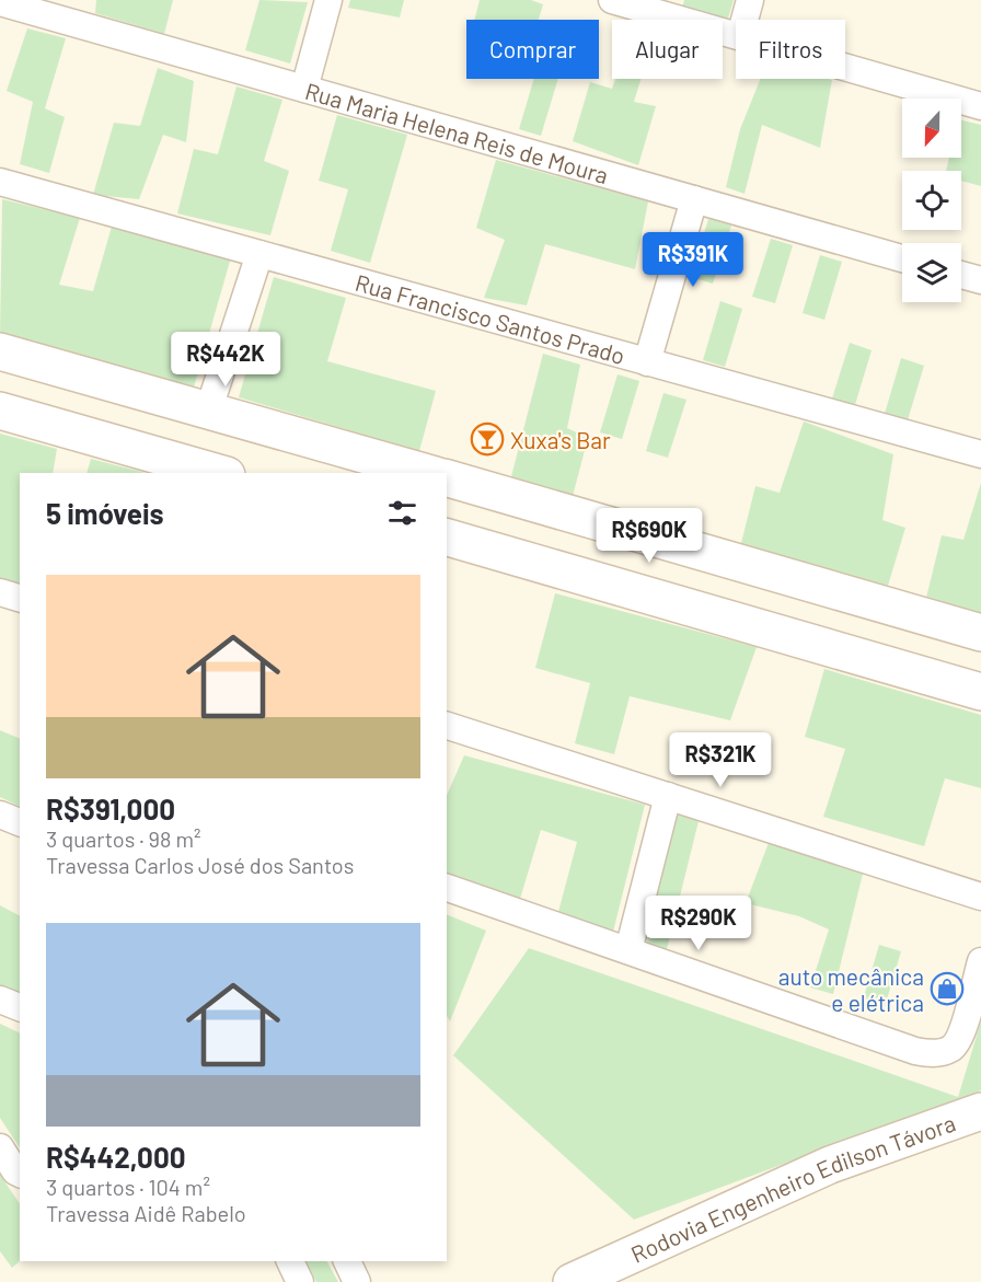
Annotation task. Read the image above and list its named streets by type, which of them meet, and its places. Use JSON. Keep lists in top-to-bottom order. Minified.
{"streets":{"street":["Rua Maria Helena Reis de Moura","Rua Francisco Santos Prado","Rodovia Engenheiro Edilson Távora"]},"places":{"bar":["Xuxa's Bar"],"shop":["auto mecânica e elétrica"]},"north":"bottom","page":{"chip":["Comprar","Alugar","Filtros"],"price":["R$391K","R$442K","R$690K","R$321K","R$290K"],"heading":"5 imóveis","list":[{"name":"R$391,000","note":"3 quartos · 98 m² · Travessa Carlos José dos Santos"},{"name":"R$442,000","note":"3 quartos · 104 m² · Travessa Aidê Rabelo"}]}}
